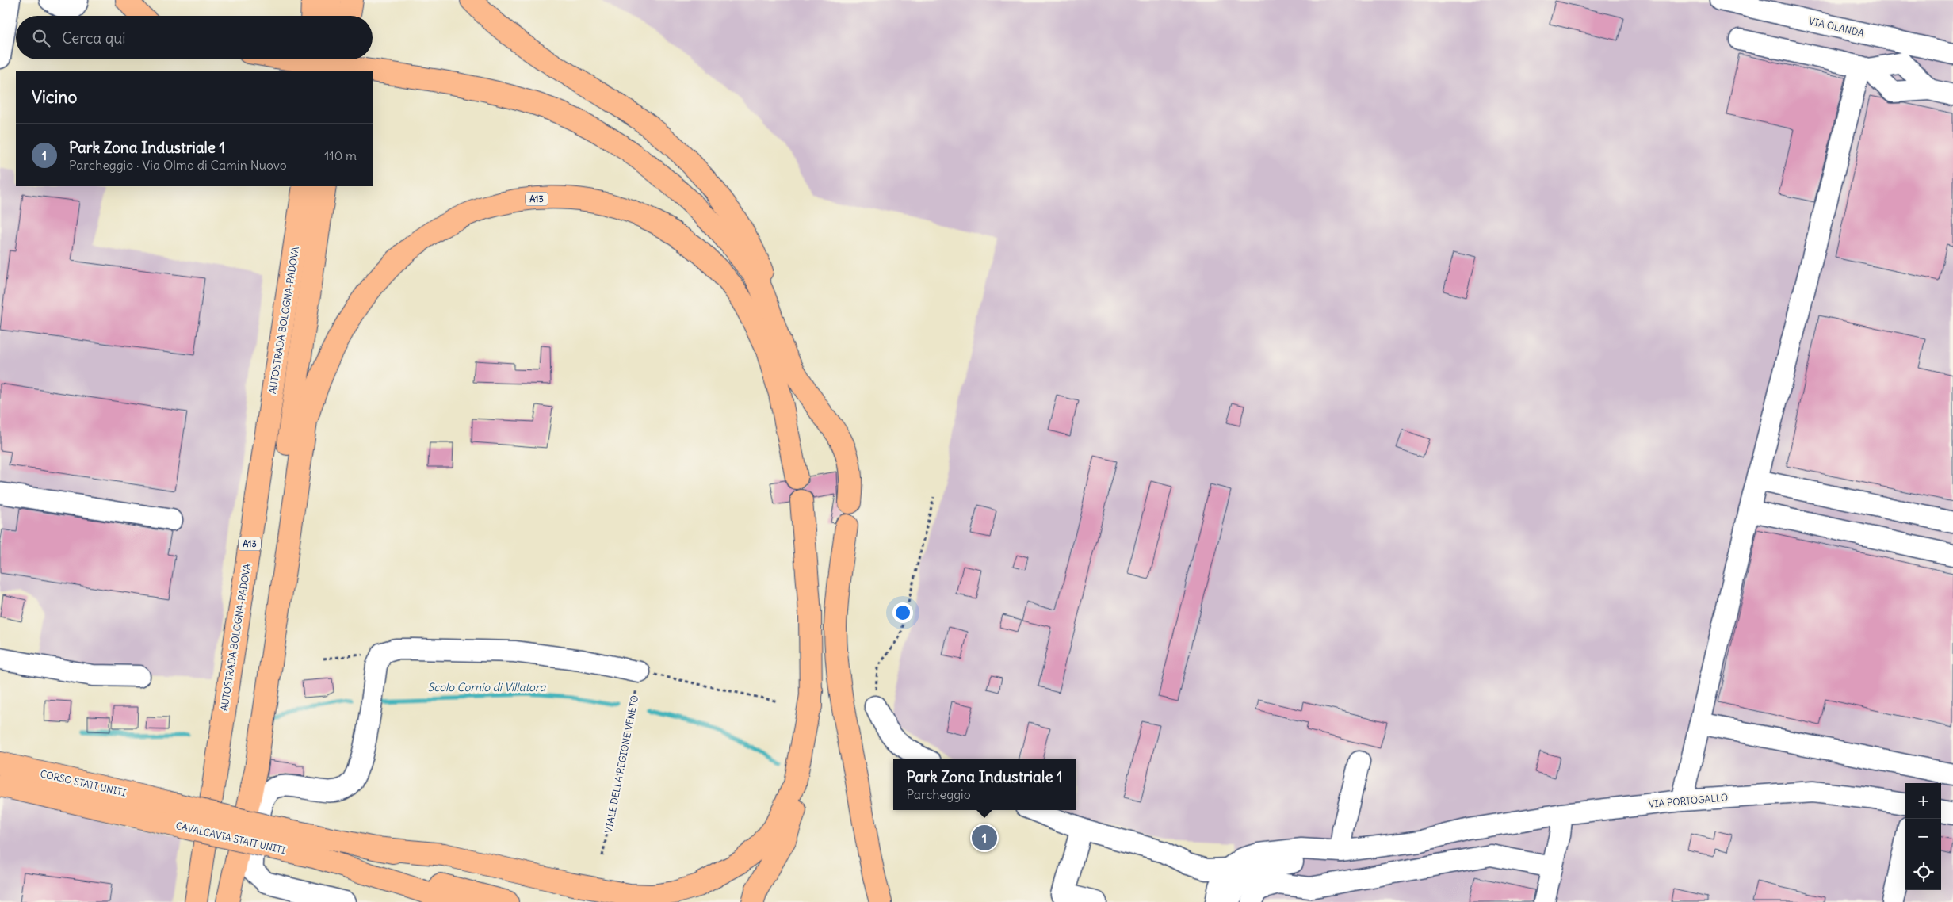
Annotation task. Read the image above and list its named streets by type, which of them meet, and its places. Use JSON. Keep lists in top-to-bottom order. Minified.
{"streets":{"main road":["A13","AUTOSTRADA BOLOGNA-PADOVA","CORSO STATI UNITI","CAVALCAVIA STATI UNITI"],"street":["VIA OLANDA","VIA PORTOGALLO"],"path":["VIALE DELLA REGIONE VENETO"]},"crossings":[["CORSO STATI UNITI","CAVALCAVIA STATI UNITI"]],"water":["Scolo Cornio di Villatora"],"page":{"search":"Cerca qui","heading":"Vicino","list":[{"mark":"1","name":"Park Zona Industriale 1","note":"Parcheggio · Via Olmo di Camin Nuovo","value":"110 m"}],"popup":["Park Zona Industriale 1","Parcheggio"],"map_buttons":["+","−"],"pins":"1"}}
